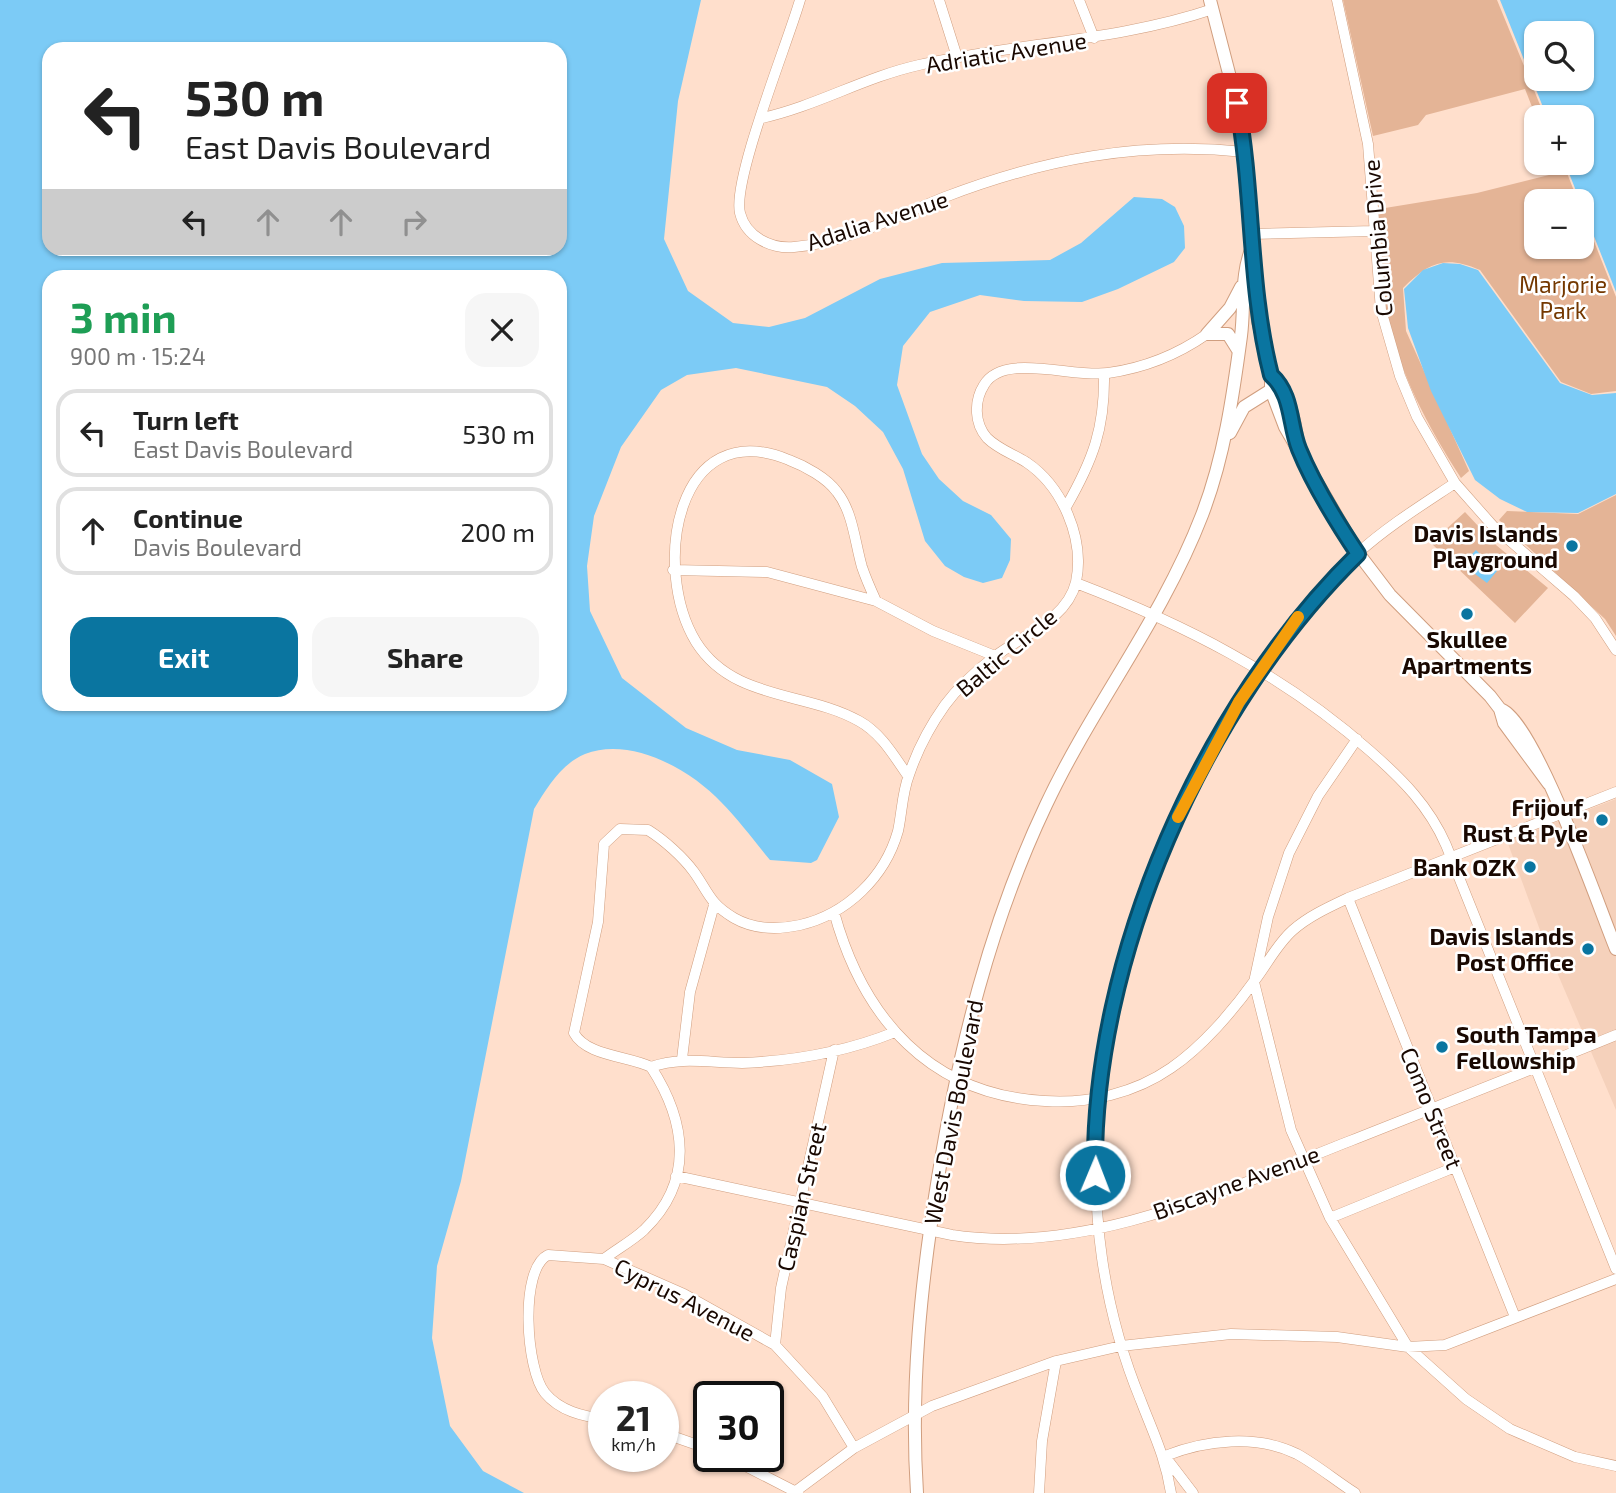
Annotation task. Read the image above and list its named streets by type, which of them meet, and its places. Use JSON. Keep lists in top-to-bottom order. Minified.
{"streets":{"street":["Adriatic Avenue","Adalia Avenue","Columbia Drive","Baltic Circle","Como Street","West Davis Boulevard","Biscayne Avenue","Caspian Street","Cyprus Avenue"]},"crossings":[["Adriatic Avenue","Adalia Avenue"],["Como Street","Biscayne Avenue"],["West Davis Boulevard","Biscayne Avenue"],["Biscayne Avenue","Caspian Street"],["Caspian Street","Cyprus Avenue"]],"parks":["Marjorie Park"],"places":["Davis Islands Playground","Skullee Apartments","Frijouf, Rust & Pyle","Bank OZK","Davis Islands Post Office","South Tampa Fellowship"],"page":{"map_buttons":["+","−"],"turn":["530 m","East Davis Boulevard"],"heading":["3 min","900 m · 15:24"],"list":[{"name":"Turn left","note":"East Davis Boulevard","value":"530 m"},{"name":"Continue","note":"Davis Boulevard","value":"200 m"}],"buttons":["Exit","Share"],"speed":"21 km/h","limit":"30"}}
